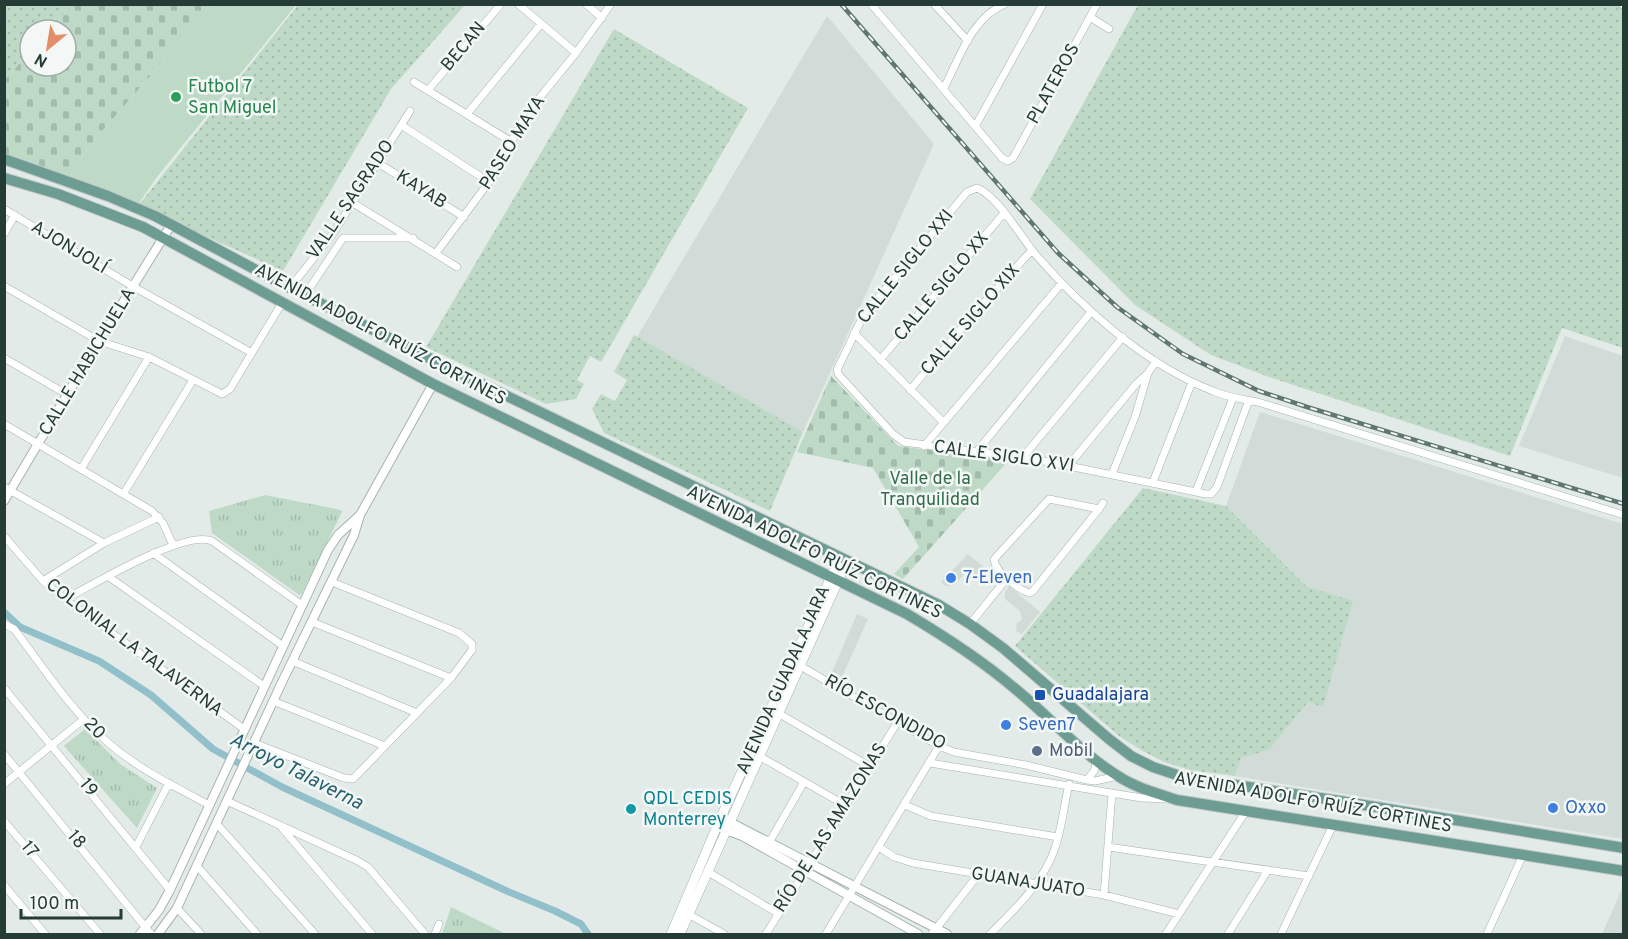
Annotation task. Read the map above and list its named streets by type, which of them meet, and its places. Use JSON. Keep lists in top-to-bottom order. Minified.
{"streets":{"main road":["AVENIDA ADOLFO RUÍZ CORTINES","AVENIDA GUADALAJARA"],"street":["BECAN","PLATEROS","PASEO MAYA","KAYAB","VALLE SAGRADO","AJONJOLÍ","CALLE SIGLO XXI","CALLE SIGLO XX","CALLE SIGLO XIX","CALLE HABICHUELA","CALLE SIGLO XVI","COLONIAL LA TALAVERNA","RÍO ESCONDIDO","20","19","RÍO DE LAS AMAZONAS","18","17","GUANAJUATO"]},"crossings":[["PASEO MAYA","KAYAB"],["KAYAB","VALLE SAGRADO"],["VALLE SAGRADO","AVENIDA ADOLFO RUÍZ CORTINES"],["AJONJOLÍ","CALLE HABICHUELA"],["CALLE SIGLO XXI","CALLE SIGLO XX"],["CALLE SIGLO XXI","CALLE SIGLO XVI"],["AVENIDA ADOLFO RUÍZ CORTINES","CALLE HABICHUELA"],["AVENIDA ADOLFO RUÍZ CORTINES","AVENIDA GUADALAJARA"],["AVENIDA ADOLFO RUÍZ CORTINES","RÍO ESCONDIDO"],["AVENIDA GUADALAJARA","RÍO ESCONDIDO"],["RÍO ESCONDIDO","RÍO DE LAS AMAZONAS"]],"water":["Arroyo Talaverna"],"parks":["Valle de la Tranquilidad"],"places":{"other":["Futbol 7 San Miguel","7-Eleven","Seven7","Mobil","Oxxo","QDL CEDIS Monterrey"],"transit":["Guadalajara"]},"scale_bar":"100 m","north":"bottom left"}
